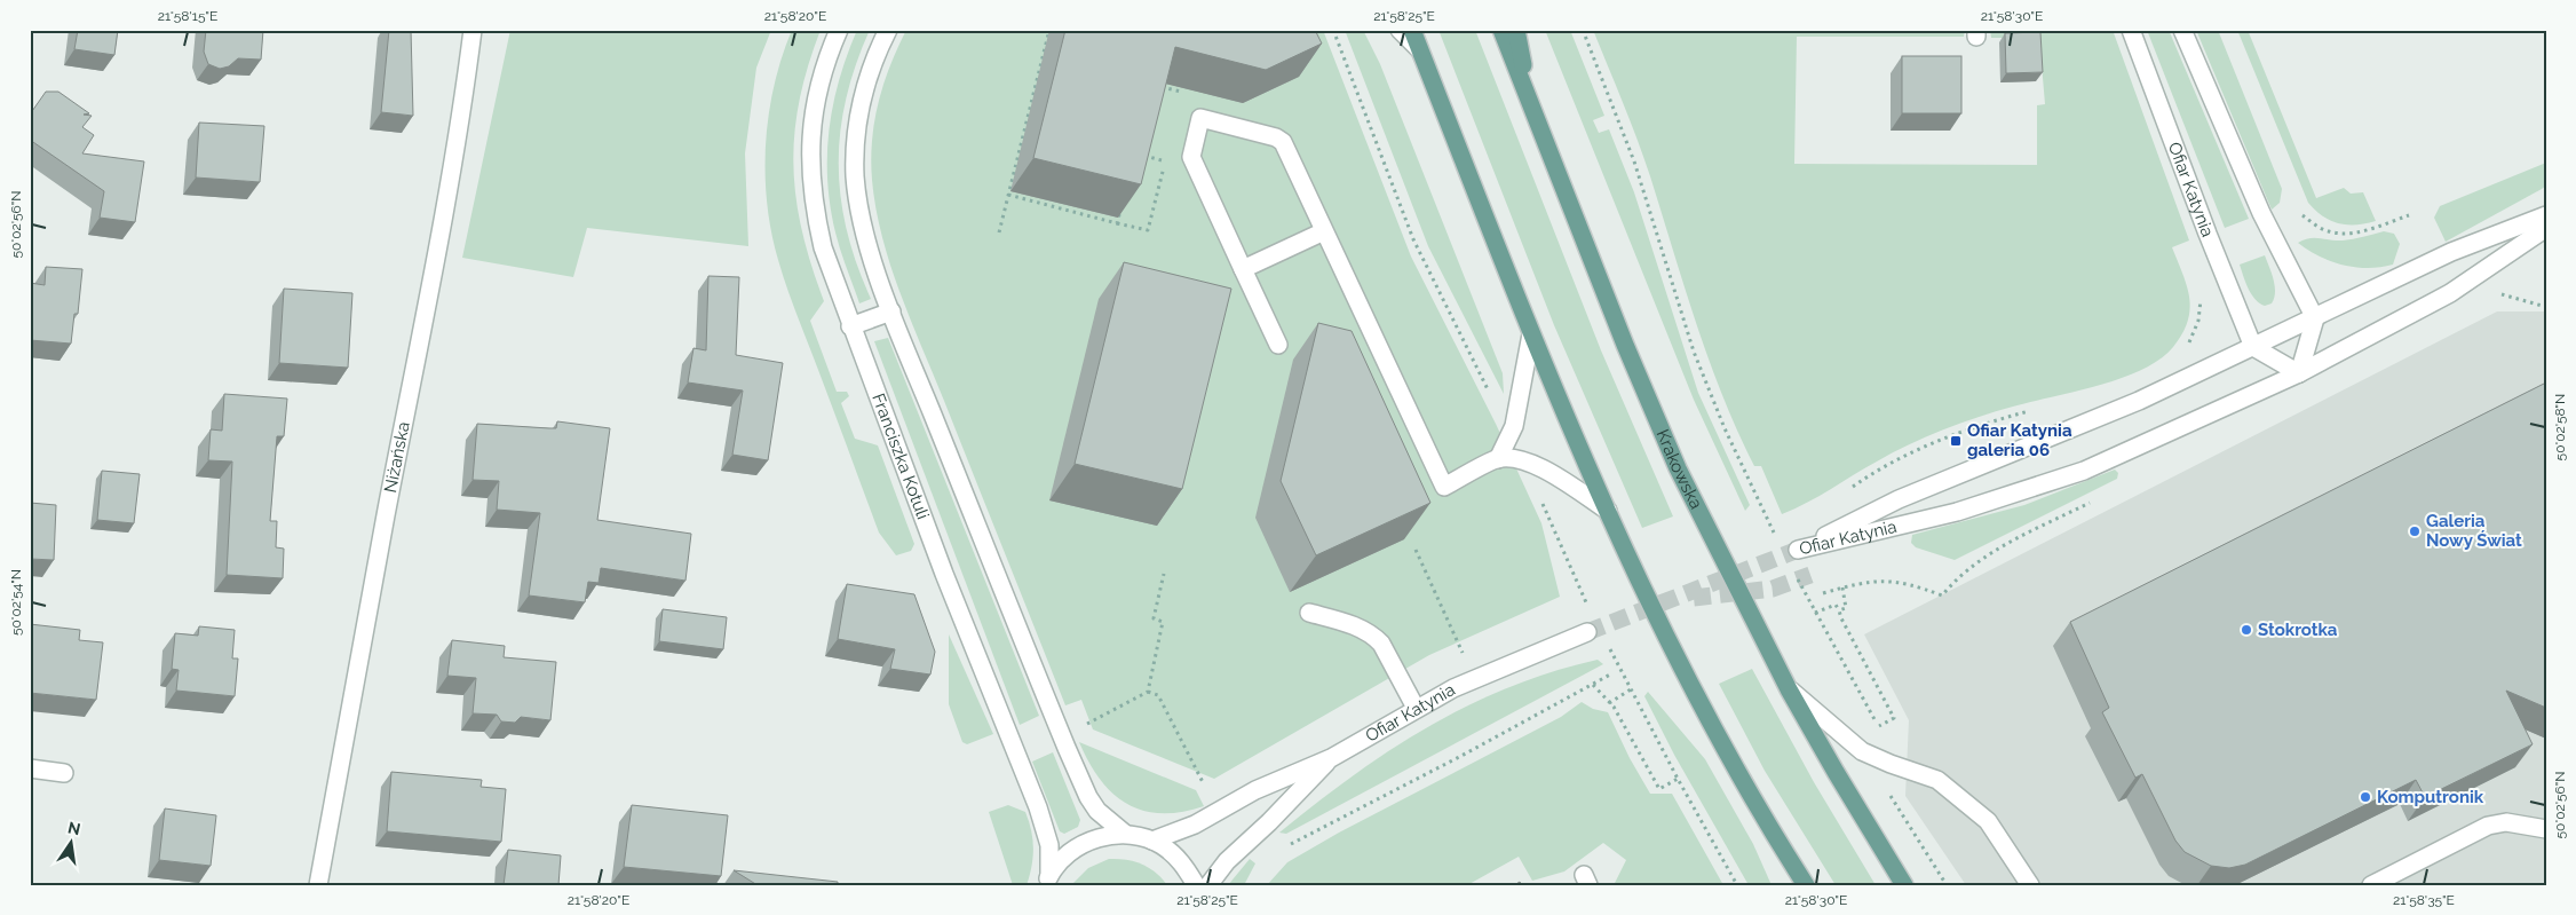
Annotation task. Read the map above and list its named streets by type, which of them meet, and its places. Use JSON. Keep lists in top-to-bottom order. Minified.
{"streets":{"main road":["Krakowska"],"street":["Ofiar Katynia","Franciszka Kotuli","Niżańska"]},"places":{"transit":["Ofiar Katynia galeria 06"],"other":["Galeria Nowy Świat","Stokrotka","Komputronik"]},"north":"top","coordinates":["21°58'15\"E","21°58'20\"E","21°58'25\"E","21°58'30\"E","50°02'56\"N","50°02'58\"N","50°02'54\"N","21°58'35\"E"]}
